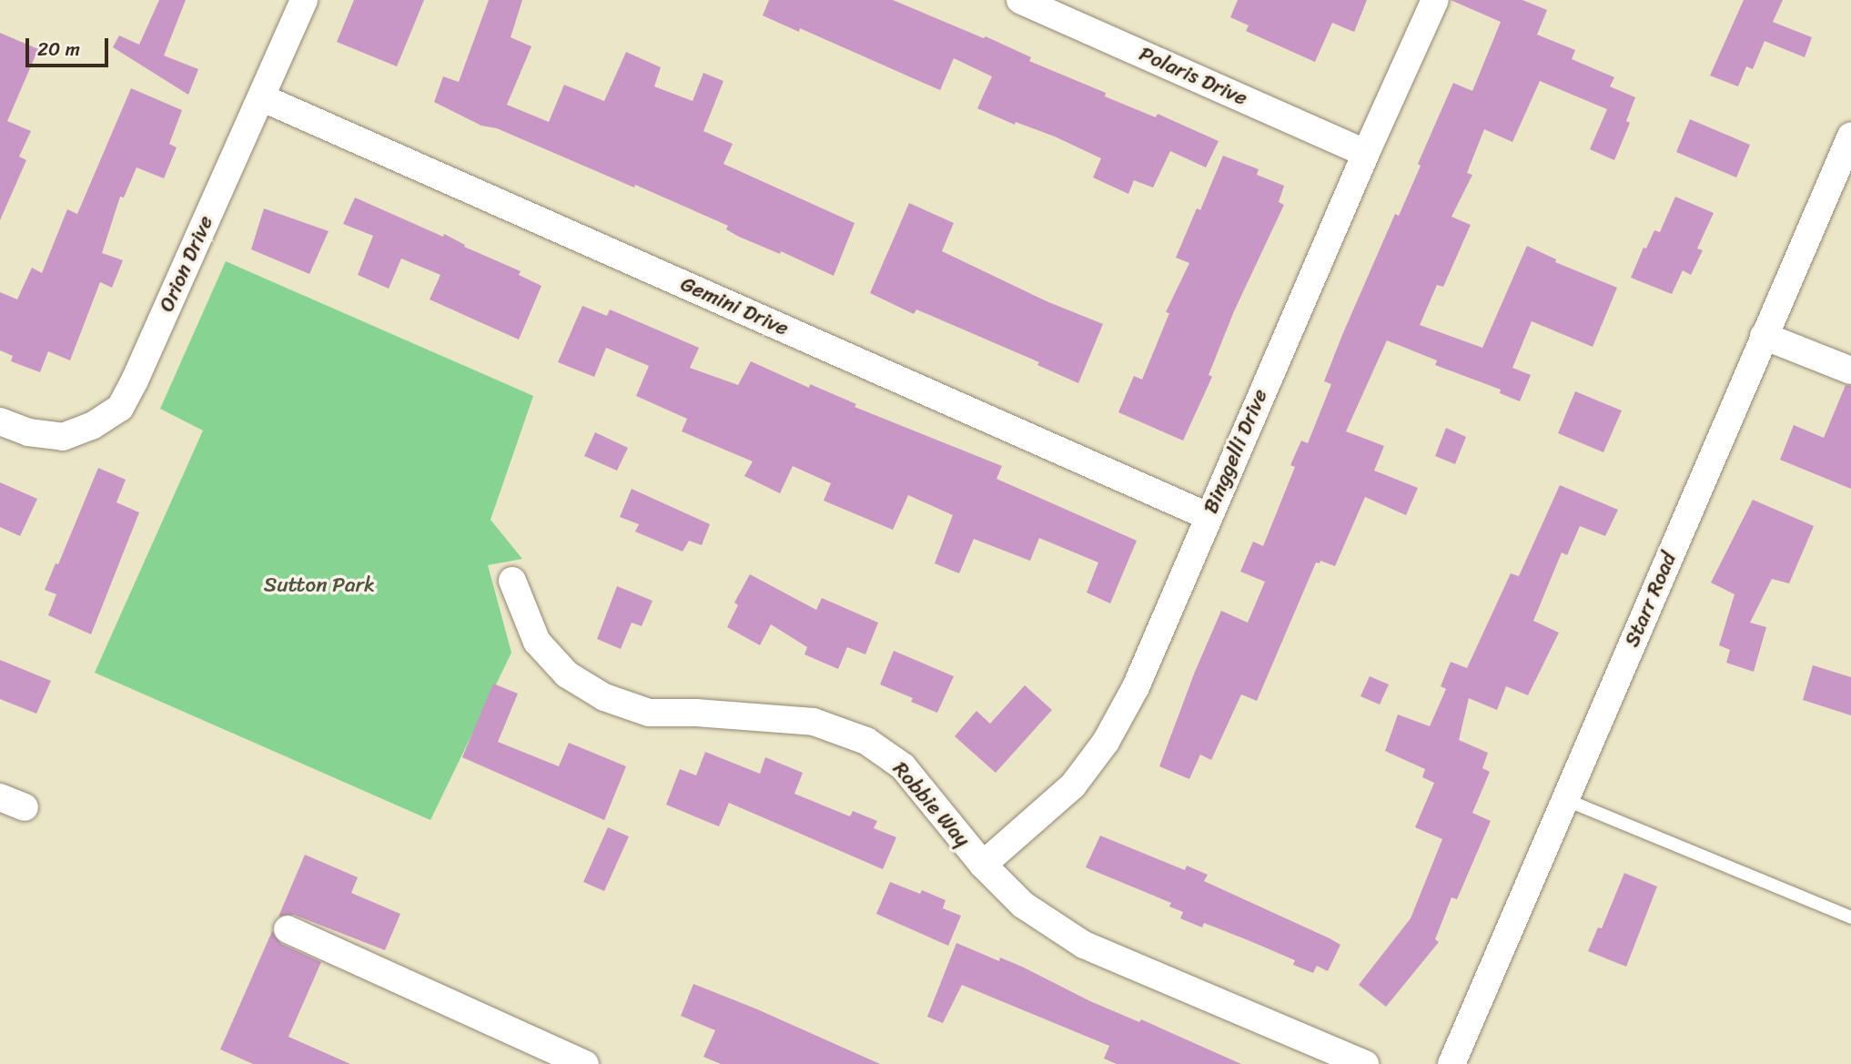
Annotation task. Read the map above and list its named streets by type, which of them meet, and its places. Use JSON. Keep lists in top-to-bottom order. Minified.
{"streets":{"street":["Polaris Drive","Orion Drive","Gemini Drive","Binggelli Drive","Starr Road","Robbie Way"]},"crossings":[["Polaris Drive","Binggelli Drive"],["Orion Drive","Gemini Drive"],["Gemini Drive","Binggelli Drive"],["Binggelli Drive","Robbie Way"]],"parks":["Sutton Park"],"scale_bar":"20 m"}
